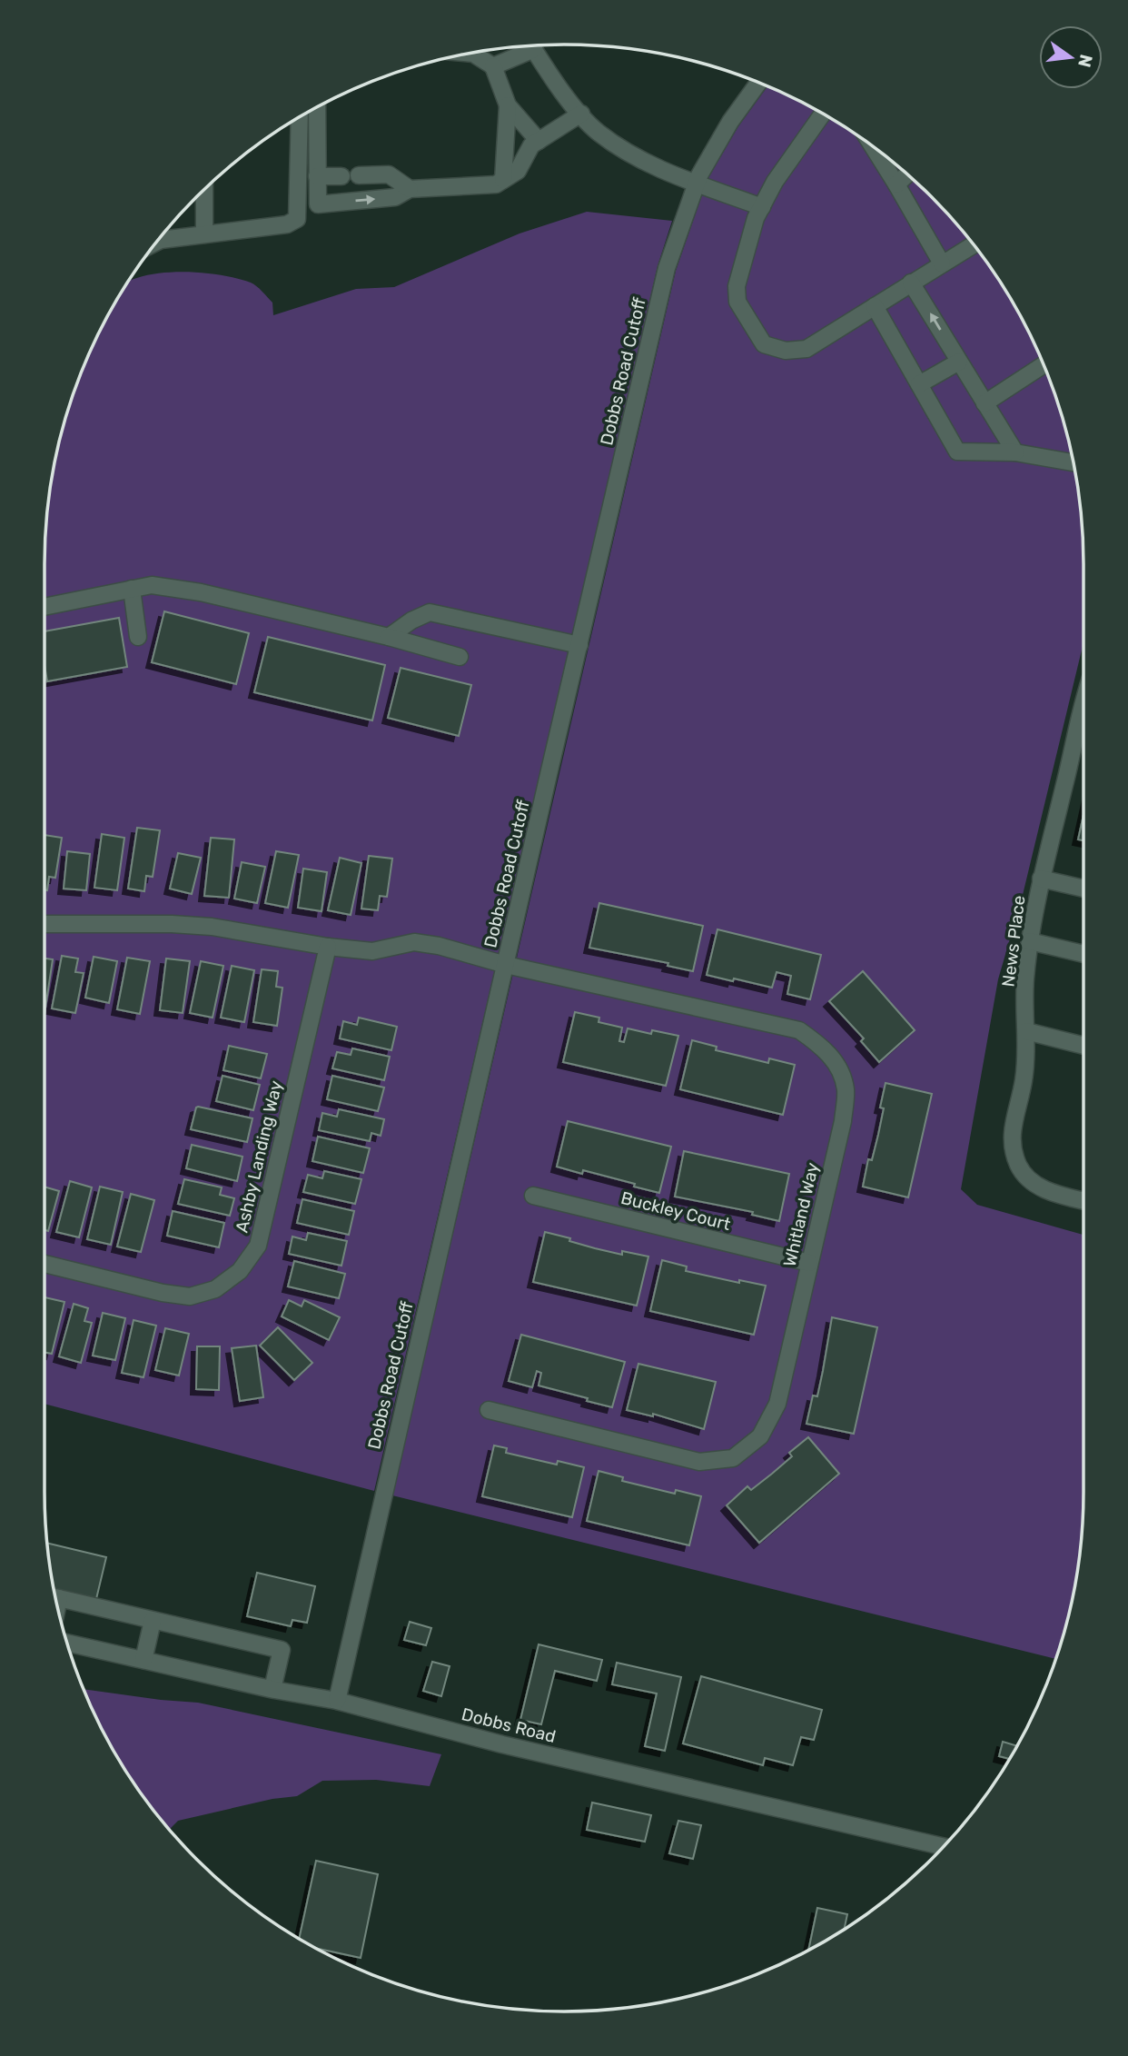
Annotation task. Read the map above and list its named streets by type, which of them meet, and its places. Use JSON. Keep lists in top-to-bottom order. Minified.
{"streets":{"street":["Dobbs Road Cutoff","News Place","Ashby Landing Way","Buckley Court","Whitland Way","Dobbs Road"]},"crossings":[["Dobbs Road Cutoff","Whitland Way"],["Dobbs Road Cutoff","Dobbs Road"],["Buckley Court","Whitland Way"]],"north":"right"}
